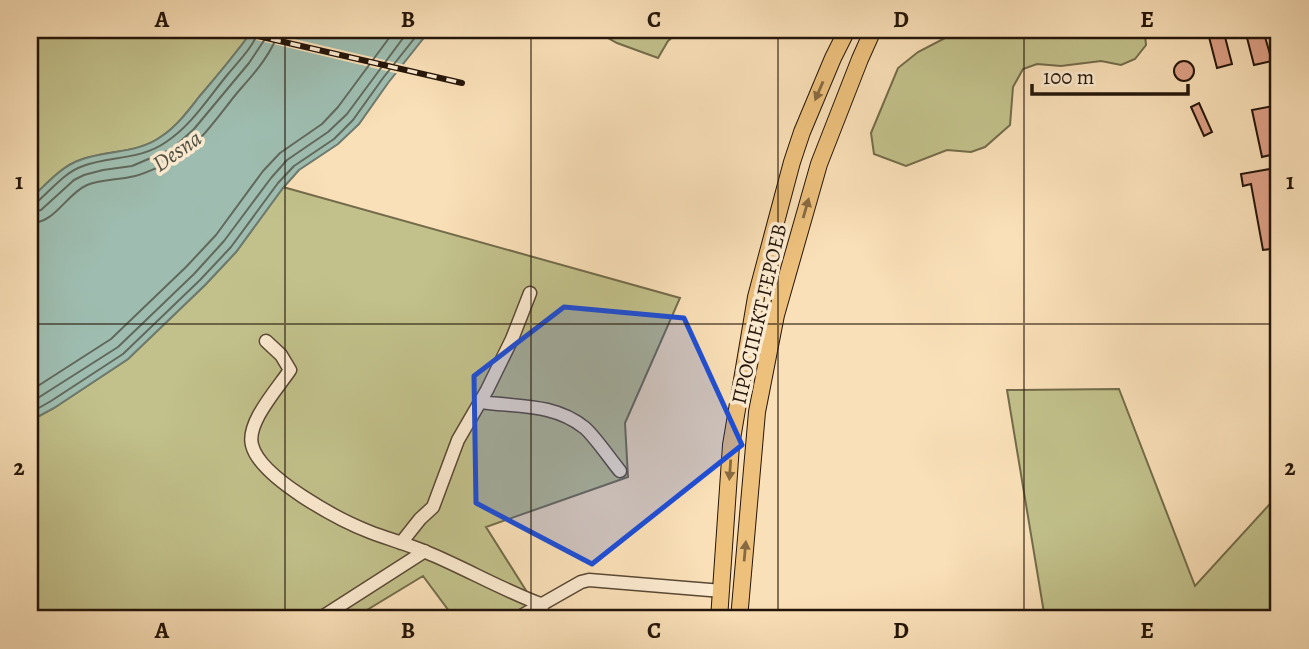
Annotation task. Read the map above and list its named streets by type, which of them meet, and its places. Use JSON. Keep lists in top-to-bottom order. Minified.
{"streets":{"main road":["ПРОСПЕКТ ГЕРОЕВ"]},"water":["Desna"],"scale_bar":"100 m","grid":{"columns":["A","B","C","D","E"],"rows":["1","2"]}}
